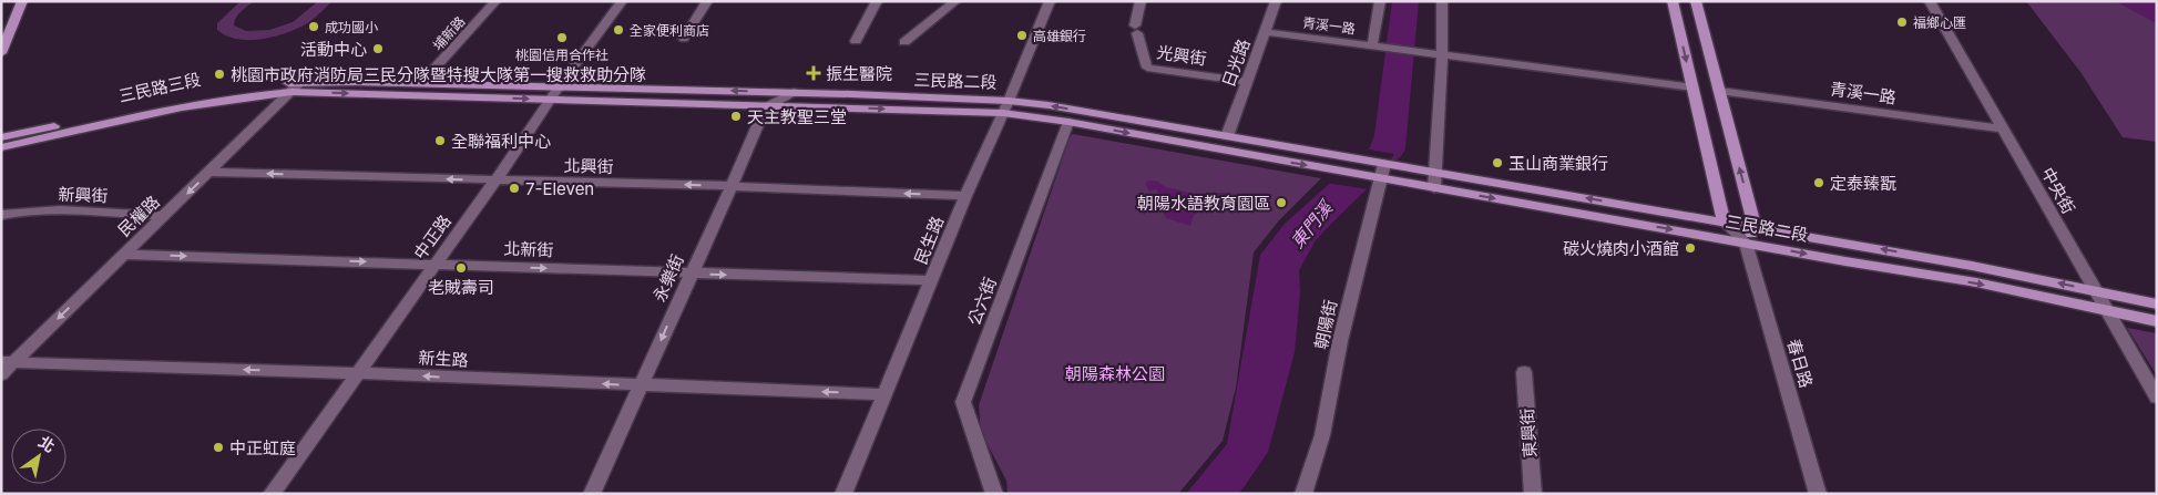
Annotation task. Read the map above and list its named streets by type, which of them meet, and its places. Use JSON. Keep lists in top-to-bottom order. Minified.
{"streets":{"main road":["三民路二段","三民路三段"],"street":["青溪一路","埔新路","光興街","日光路","北興街","中央街","新興街","民權路","中正路","民生路","北新街","永樂街","公六街","朝陽街","新生路","春日路","東興街"]},"crossings":[["青溪一路","日光路"],["青溪一路","中央街"],["埔新路","三民路三段"],["光興街","日光路"],["日光路","三民路二段"],["三民路二段","三民路三段"],["三民路二段","中央街"],["三民路二段","中正路"],["三民路二段","民生路"],["三民路二段","永樂街"],["三民路二段","公六街"],["三民路二段","朝陽街"],["三民路二段","春日路"],["三民路三段","民權路"],["三民路三段","中正路"],["北興街","民權路"],["北興街","中正路"],["北興街","民生路"],["北興街","永樂街"],["新興街","民權路"],["民權路","北新街"],["民權路","新生路"],["中正路","北新街"],["中正路","新生路"],["民生路","北新街"],["民生路","新生路"],["北新街","永樂街"],["永樂街","新生路"]],"one_way":["北興街","民權路","北新街","新生路"],"water":["東門溪"],"parks":["朝陽森林公園"],"places":{"other":["福鄉心匯","成功國小","全家便利商店","高雄銀行","桃園信用合作社","活動中心","桃園市政府消防局三民分隊暨特搜大隊第一搜救救助分隊","天主教聖三堂","全聯福利中心","玉山商業銀行","定泰臻翫","7-Eleven","朝陽水語教育園區","碳火燒肉小酒館","老賊壽司","中正虹庭"],"health":["振生醫院"]},"north":"top right"}
